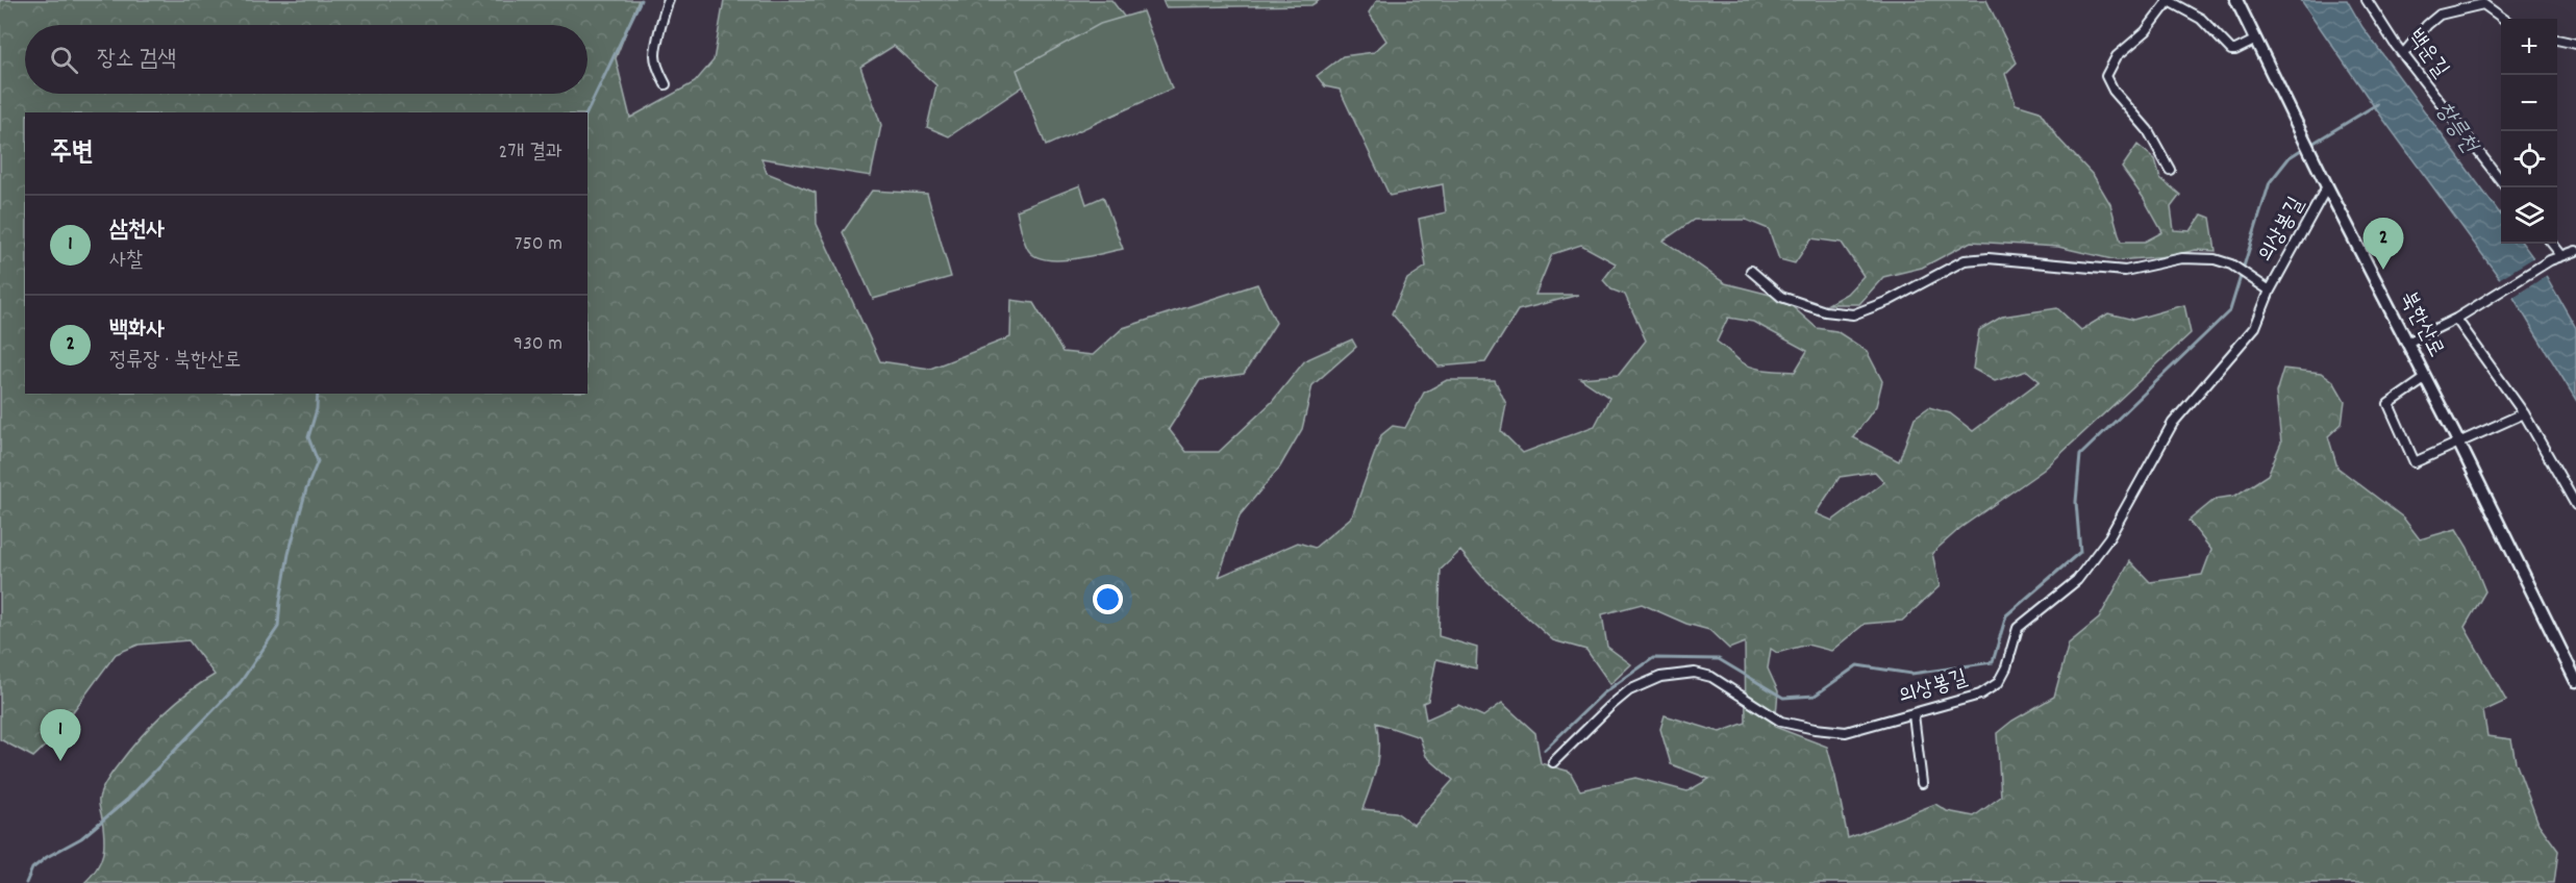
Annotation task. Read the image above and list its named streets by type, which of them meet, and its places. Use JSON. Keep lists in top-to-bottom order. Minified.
{"streets":{"main road":["북한산로"],"street":["백운길","의상봉길"]},"crossings":[["의상봉길","북한산로"]],"water":["창릉천"],"page":{"map_buttons":["+","−"],"search":"장소 검색","heading":["주변","2개 결과"],"list":[{"mark":"1","name":"삼천사","note":"사찰","value":"750 m"},{"mark":"2","name":"백화사","note":"정류장 · 북한산로","value":"930 m"}],"pins":["2","1"]}}
